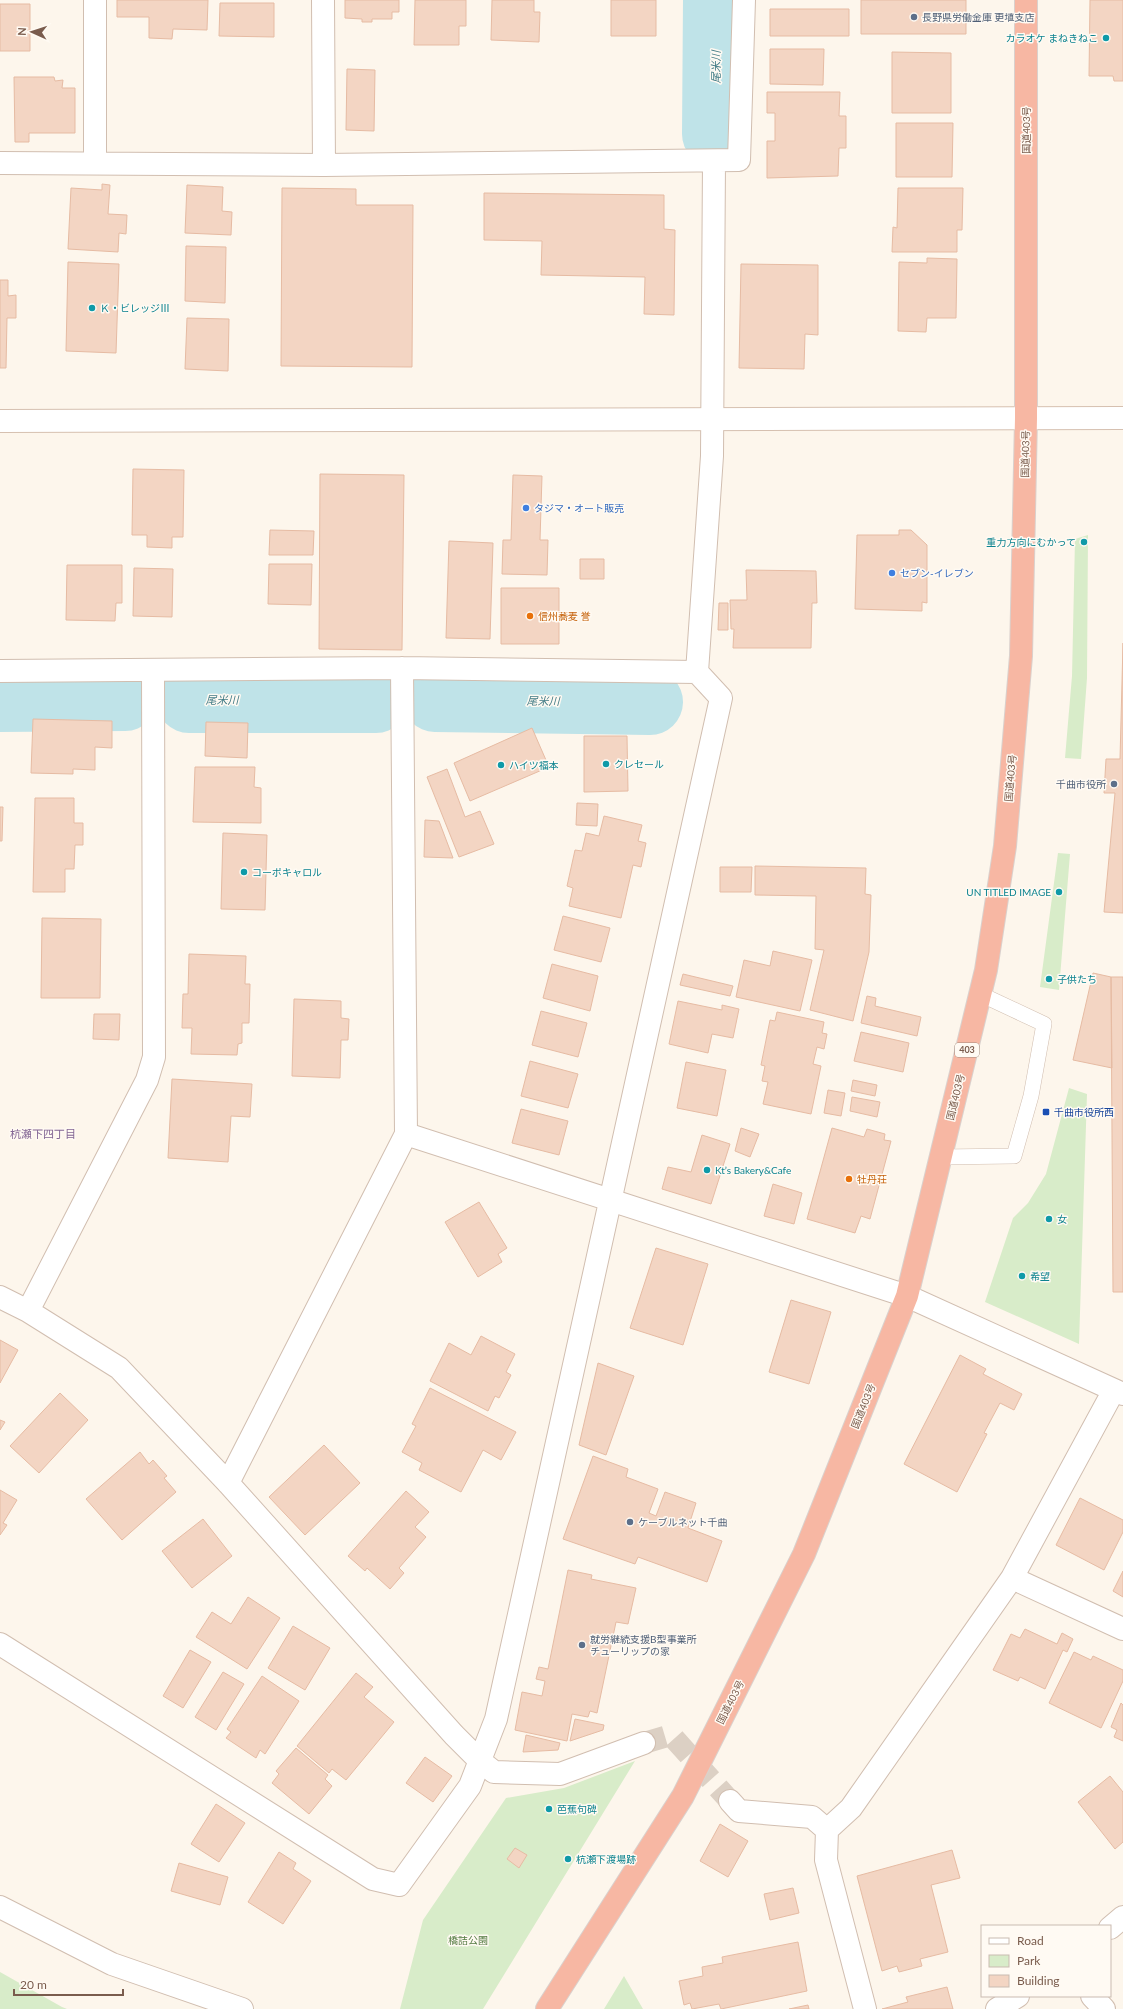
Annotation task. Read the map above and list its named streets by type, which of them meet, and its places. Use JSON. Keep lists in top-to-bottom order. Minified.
{"streets":{"highway":["国道403号","403"]},"districts":["杭瀬下四丁目"],"water":["尾米川"],"parks":["橋詰公園"],"places":{"other":["長野県労働金庫 更埴支店","カラオケ まねきねこ","Ｋ・ビレッジⅢ","タジマ・オート販売","重力方向にむかって","セブン-イレブン","信州蕎麦 誉","クレセール","ハイツ福本","千曲市役所","コーポキャロル","UN TITLED IMAGE","子供たち","Kt’s Bakery&Cafe","牡丹荘","女","希望","ケーブルネット千曲","就労継続支援B型事業所 チューリップの家","芭蕉句碑","杭瀬下渡場跡"],"transit":["千曲市役所西"]},"legend":["Road","Park","Building"],"scale_bar":"20 m","north":"left"}
